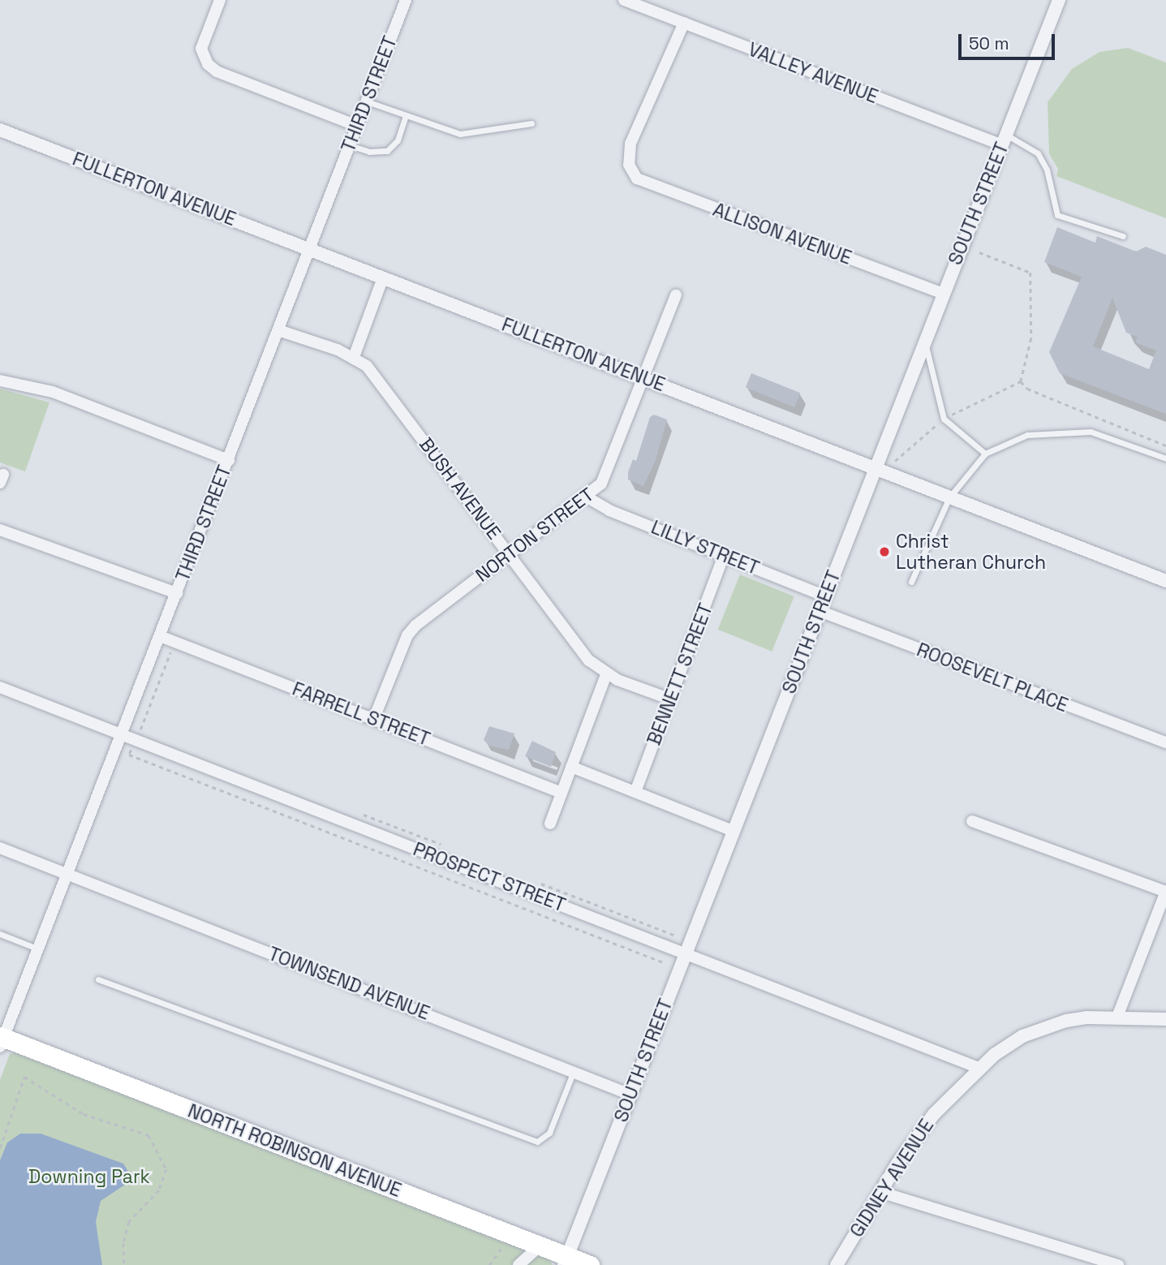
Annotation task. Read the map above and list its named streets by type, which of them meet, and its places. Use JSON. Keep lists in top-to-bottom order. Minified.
{"streets":{"highway":["NORTH ROBINSON AVENUE"],"street":["VALLEY AVENUE","THIRD STREET","FULLERTON AVENUE","SOUTH STREET","ALLISON AVENUE","BUSH AVENUE","NORTON STREET","LILLY STREET","BENNETT STREET","ROOSEVELT PLACE","FARRELL STREET","PROSPECT STREET","TOWNSEND AVENUE","GIDNEY AVENUE"]},"crossings":[["VALLEY AVENUE","SOUTH STREET"],["VALLEY AVENUE","ALLISON AVENUE"],["THIRD STREET","FULLERTON AVENUE"],["THIRD STREET","BUSH AVENUE"],["THIRD STREET","FARRELL STREET"],["THIRD STREET","PROSPECT STREET"],["THIRD STREET","TOWNSEND AVENUE"],["THIRD STREET","NORTH ROBINSON AVENUE"],["FULLERTON AVENUE","SOUTH STREET"],["FULLERTON AVENUE","NORTON STREET"],["SOUTH STREET","ALLISON AVENUE"],["SOUTH STREET","LILLY STREET"],["SOUTH STREET","ROOSEVELT PLACE"],["SOUTH STREET","PROSPECT STREET"],["SOUTH STREET","TOWNSEND AVENUE"],["SOUTH STREET","NORTH ROBINSON AVENUE"],["BUSH AVENUE","NORTON STREET"],["BUSH AVENUE","BENNETT STREET"],["NORTON STREET","LILLY STREET"],["NORTON STREET","FARRELL STREET"],["LILLY STREET","BENNETT STREET"],["PROSPECT STREET","GIDNEY AVENUE"]],"parks":["Downing Park"],"places":["Christ Lutheran Church"],"scale_bar":"50 m"}
